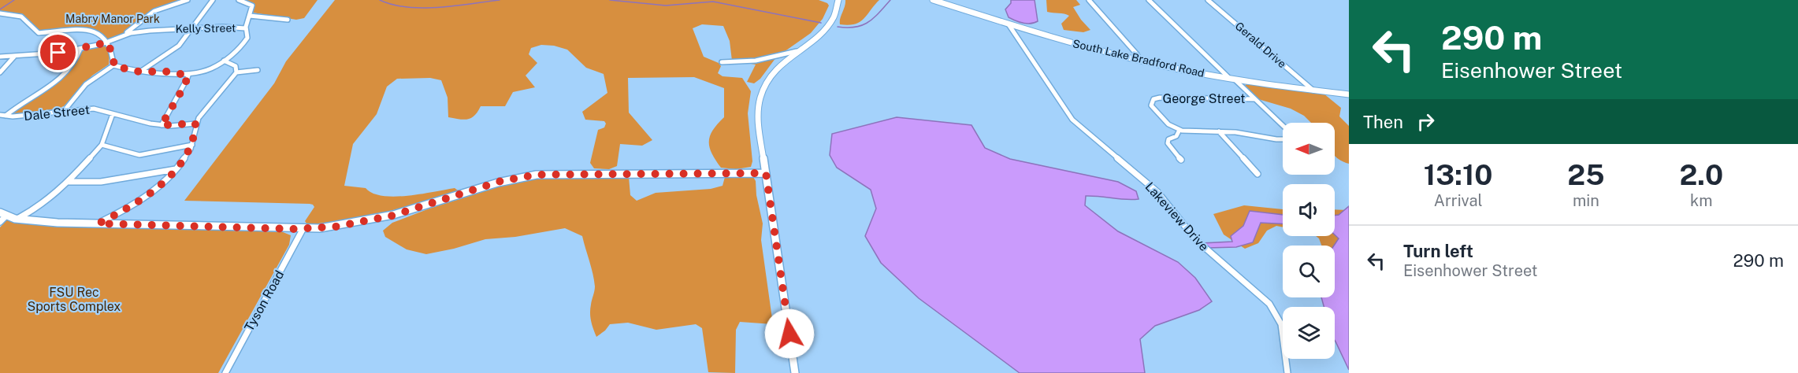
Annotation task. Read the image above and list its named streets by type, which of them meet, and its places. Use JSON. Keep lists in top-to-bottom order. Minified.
{"streets":{"main road":["South Lake Bradford Road"],"street":["Kelly Street","Gerald Drive","George Street","Dale Street","Lakeview Drive","Tyson Road"]},"crossings":[["Gerald Drive","South Lake Bradford Road"],["South Lake Bradford Road","Lakeview Drive"]],"parks":["Mabry Manor Park","FSU Rec Sports Complex"],"north":"left","page":{"turn":["290 m","Eisenhower Street"],"then":"Then","eta":["13:10","Arrival","25","min","2.0","km"],"list":[{"name":"Turn left","note":"Eisenhower Street","value":"290 m"}]}}
